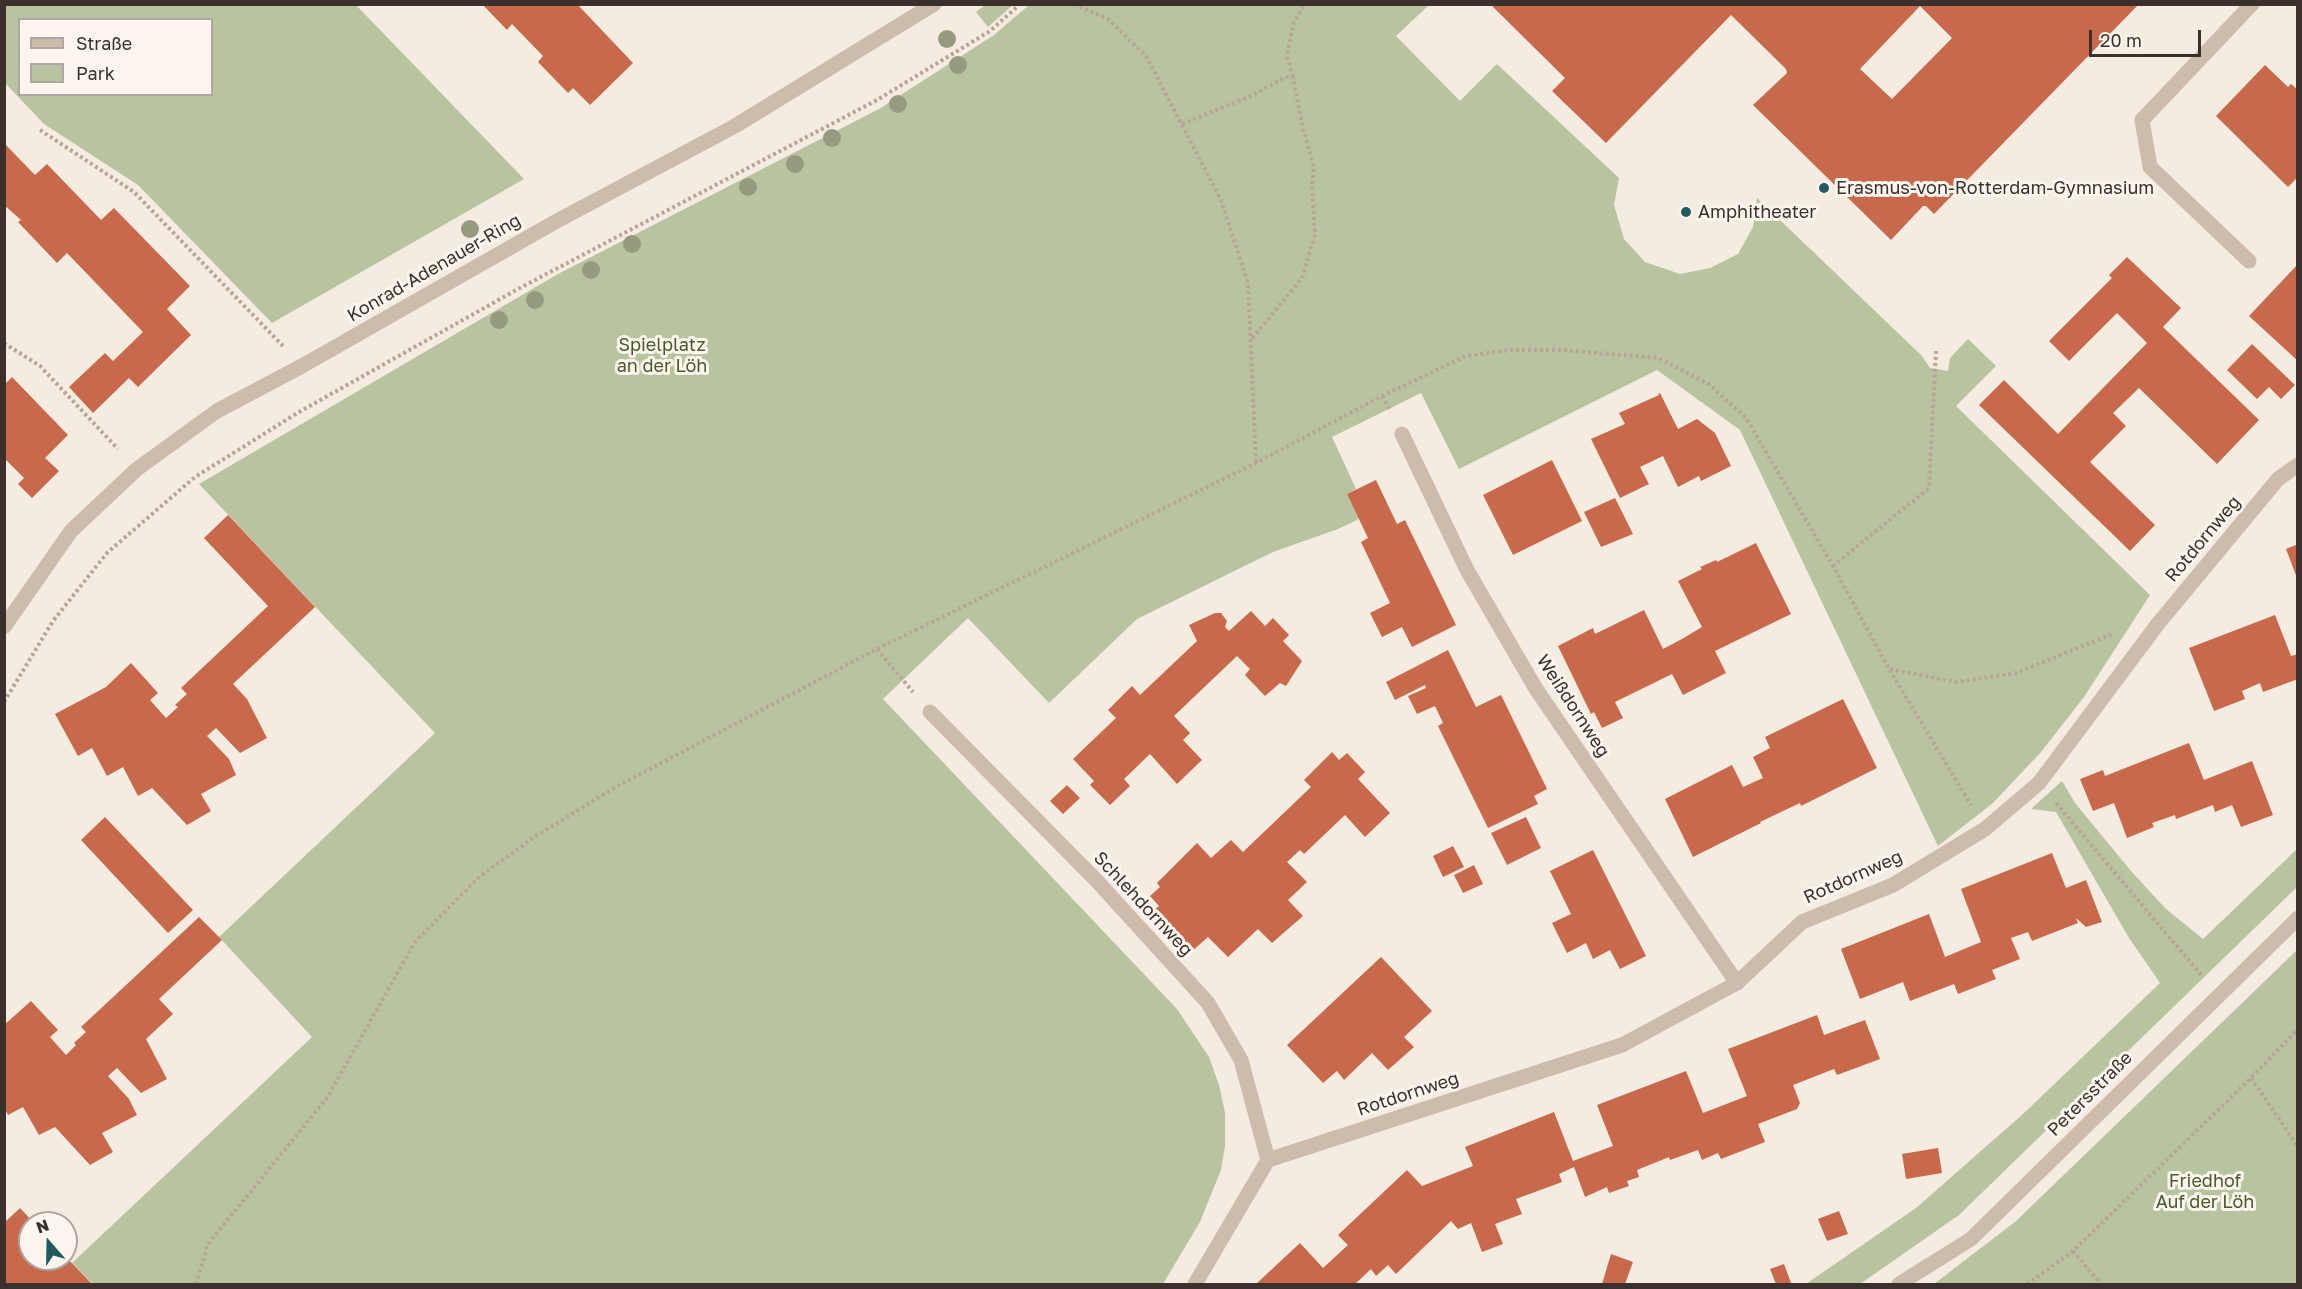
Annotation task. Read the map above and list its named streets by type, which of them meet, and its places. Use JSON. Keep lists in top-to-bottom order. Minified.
{"streets":{"street":["Konrad-Adenauer-Ring","Rotdornweg","Weißdornweg","Schlehdornweg","Petersstraße"]},"crossings":[["Rotdornweg","Weißdornweg"],["Rotdornweg","Schlehdornweg"]],"parks":["Spielplatz an der Löh","Friedhof Auf der Löh"],"places":["Erasmus-von-Rotterdam-Gymnasium","Amphitheater"],"legend":["Straße","Park"],"scale_bar":"20 m","north":"top"}
